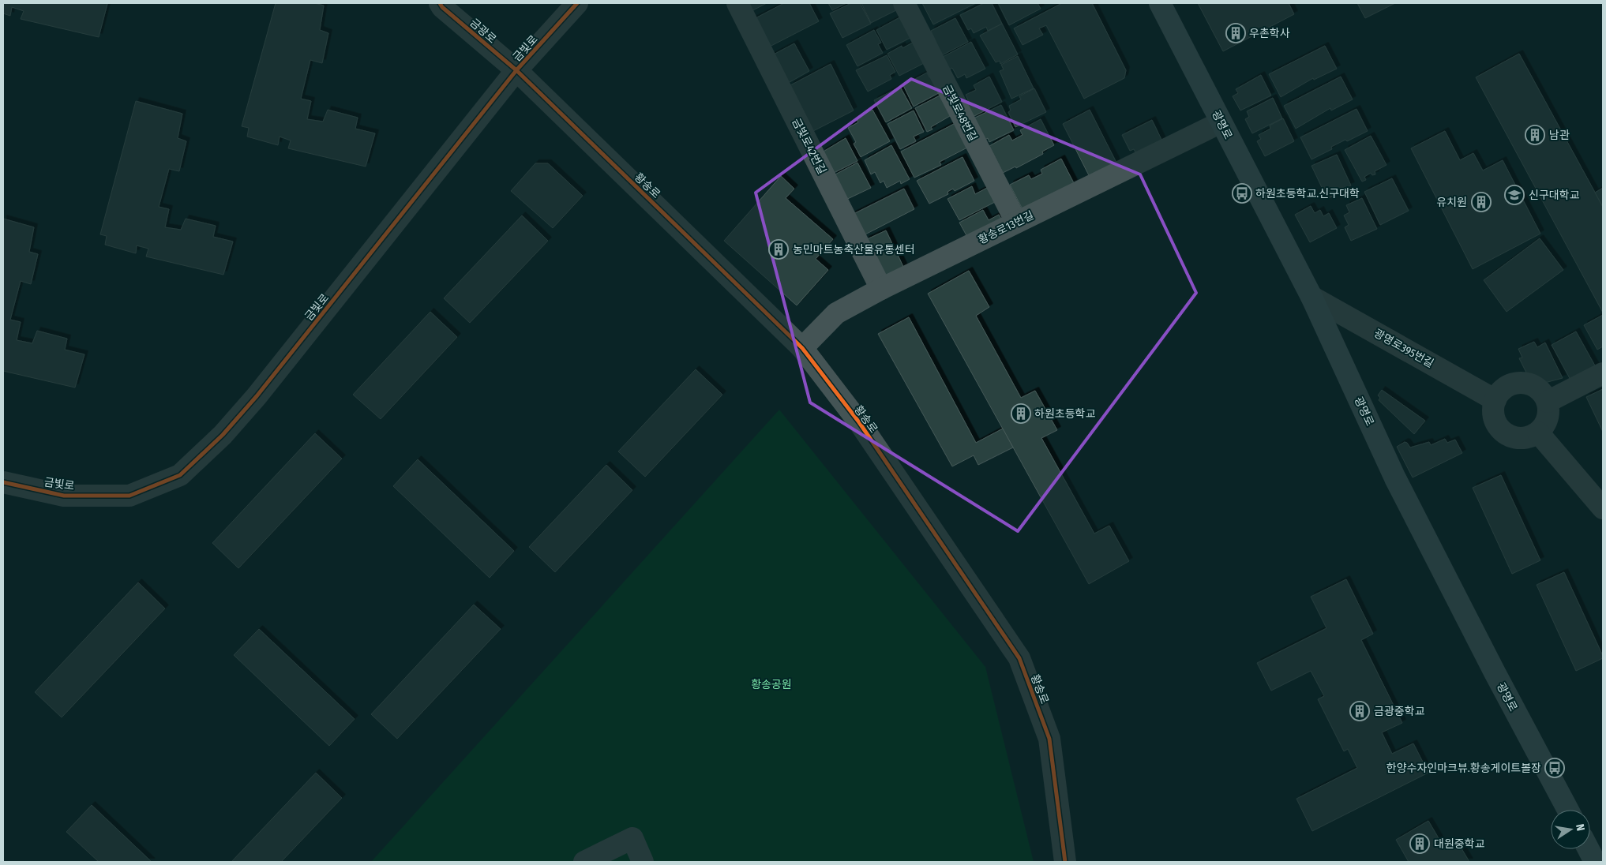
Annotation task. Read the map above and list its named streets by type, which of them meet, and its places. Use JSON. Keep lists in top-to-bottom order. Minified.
{"streets":{"main road":["광명로"],"street":["금광로","금빛로","금빛로48번길","금빛로42번길","황송로","황송로13번길","광명로395번길"]},"crossings":[["금광로","금빛로"],["금광로","황송로"],["금빛로","황송로"],["금빛로48번길","황송로13번길"],["광명로","황송로13번길"],["광명로","광명로395번길"],["금빛로42번길","황송로13번길"],["황송로","황송로13번길"]],"parks":["황송공원"],"places":{"building":["우촌학사","남관","유치원","농민마트농축산물유통센터","하원초등학교","금광중학교","대원중학교"],"bus stop":["하원초등학교.신구대학","한양수자인마크뷰.황송게이트볼장"],"school or university":["신구대학교"]},"north":"right"}
